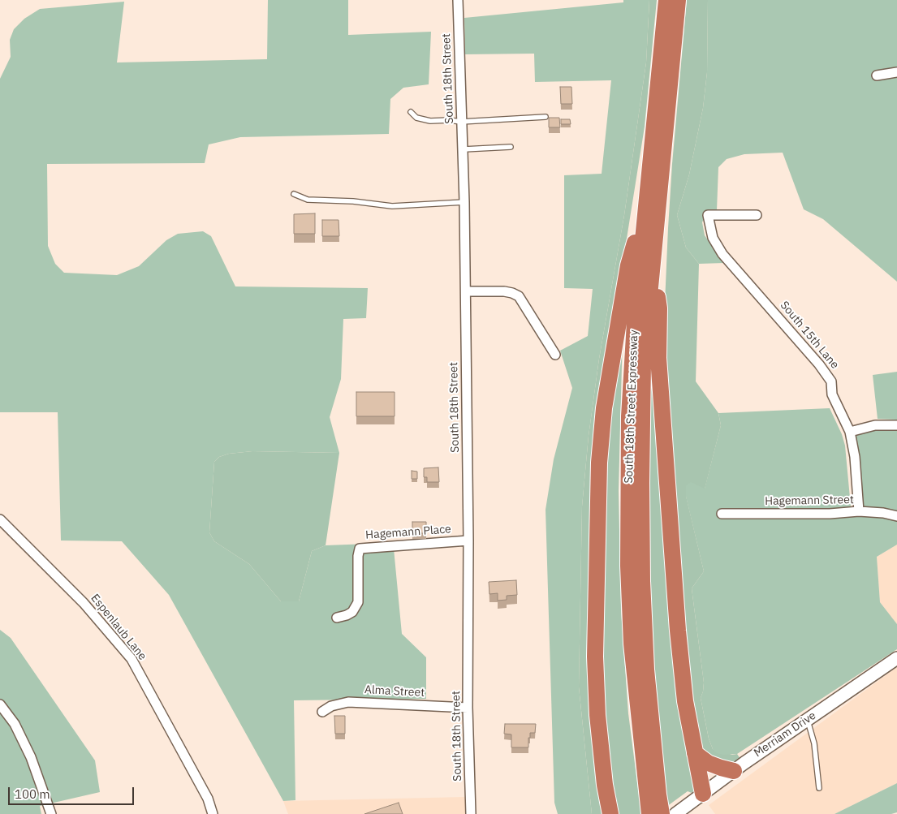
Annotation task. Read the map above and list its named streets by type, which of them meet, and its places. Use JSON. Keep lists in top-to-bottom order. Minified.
{"streets":{"highway":["South 18th Street Expressway"],"main road":["Merriam Drive"],"street":["South 18th Street","South 15th Lane","Hagemann Street","Hagemann Place","Espenlaub Lane","Alma Street"]},"crossings":[["South 18th Street","Hagemann Place"],["South 18th Street","Alma Street"],["South 15th Lane","Hagemann Street"]],"scale_bar":"100 m"}
